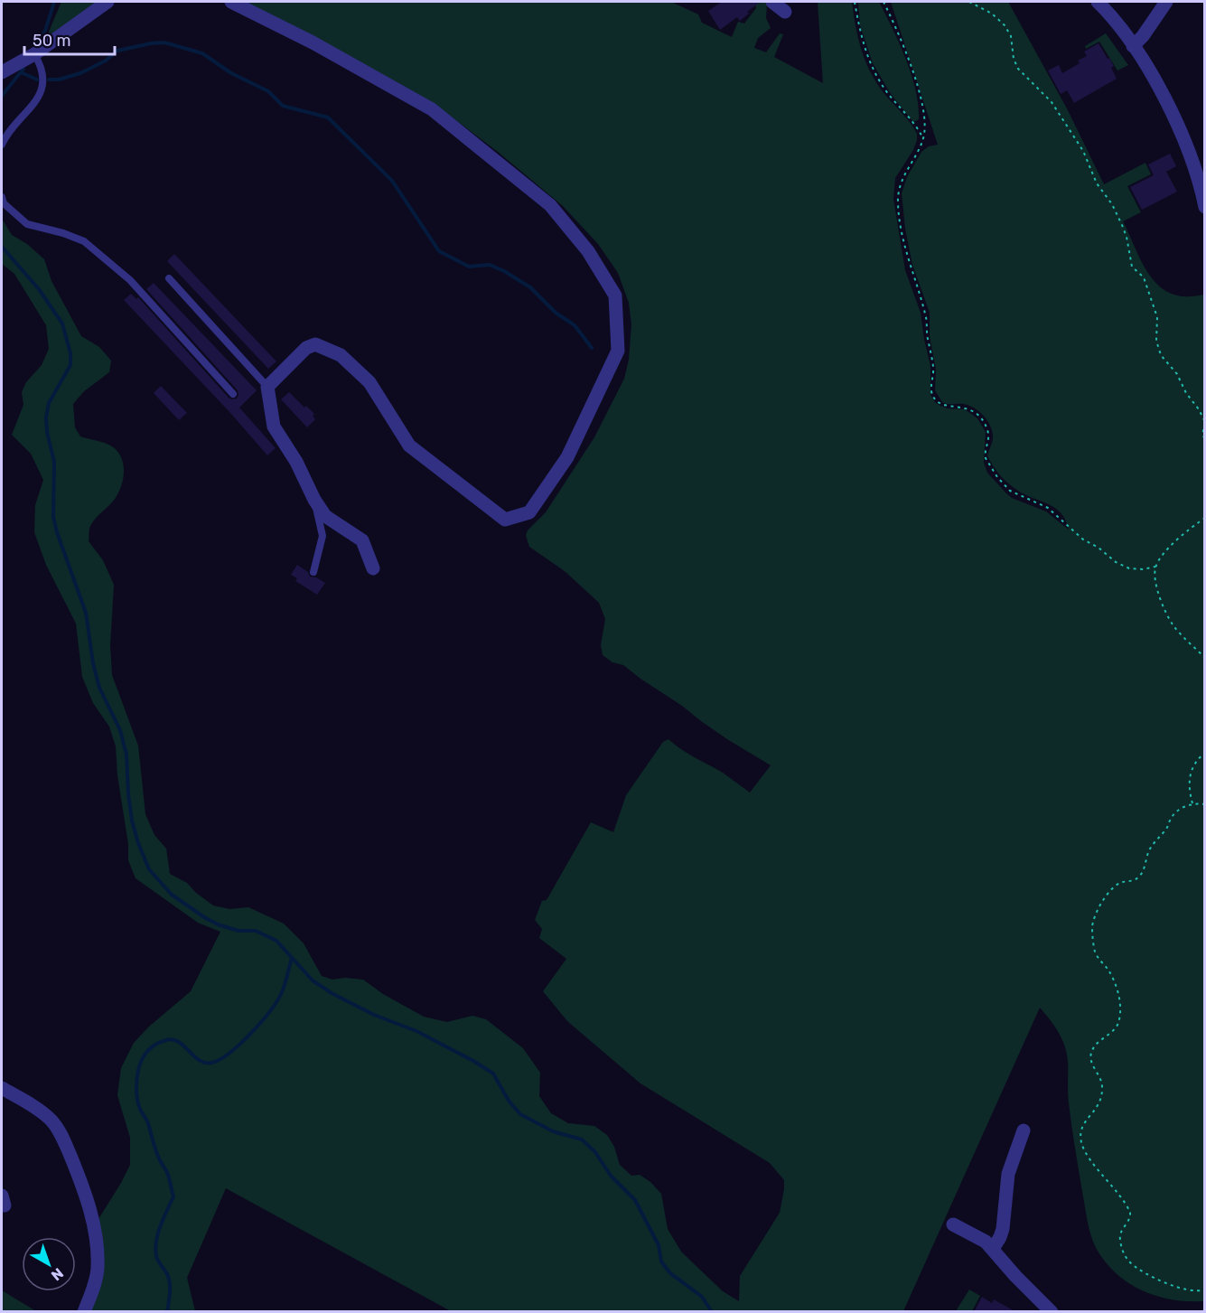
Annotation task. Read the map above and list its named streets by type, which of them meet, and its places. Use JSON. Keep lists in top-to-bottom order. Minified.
{"scale_bar":"50 m","north":"bottom right"}
